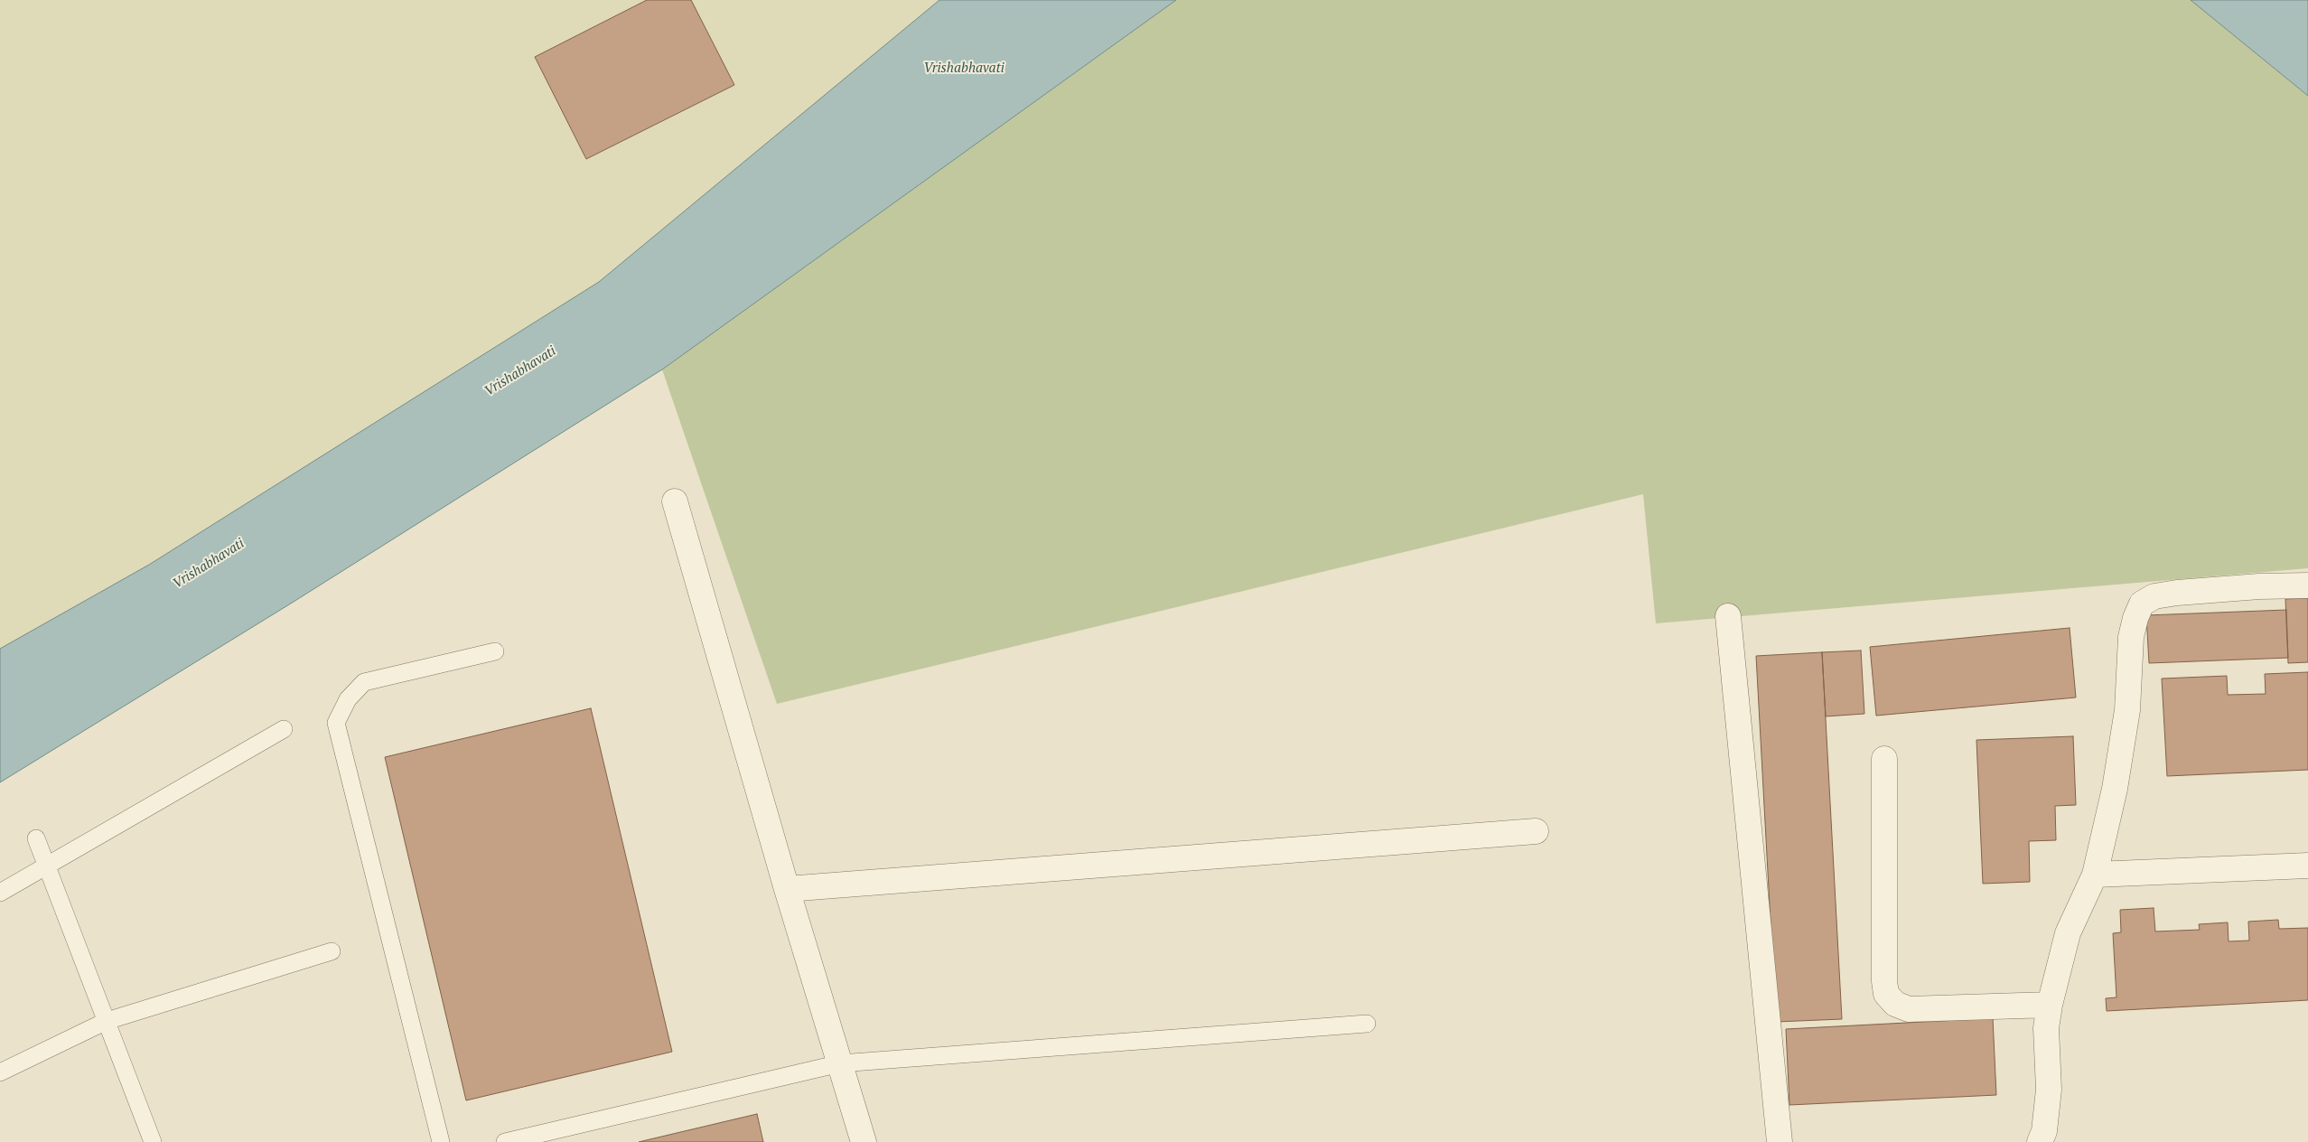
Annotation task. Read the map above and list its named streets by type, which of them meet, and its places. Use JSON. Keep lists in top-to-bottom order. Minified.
{"water":["Vrishabhavati"]}
